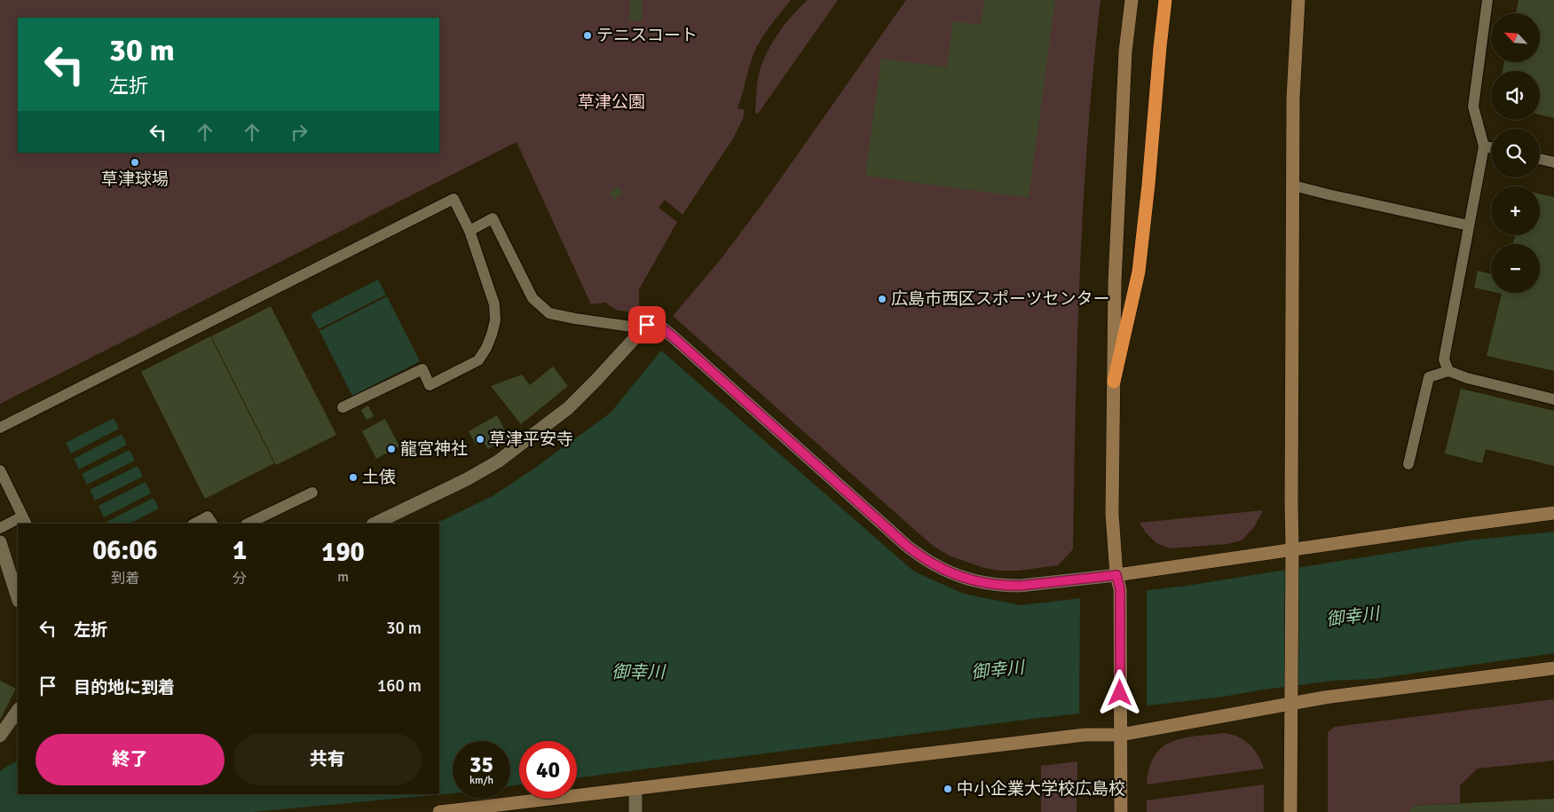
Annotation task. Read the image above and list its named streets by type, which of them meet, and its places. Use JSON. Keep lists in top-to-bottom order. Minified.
{"water":["御幸川"],"parks":["草津公園"],"places":["テニスコート","草津球場","広島市西区スポーツセンター","草津平安寺","龍宮神社","土俵","中小企業大学校広島校"],"north":"top left","page":{"map_buttons":["+","−"],"turn":["30 m","左折"],"eta":["06:06","到着","1","分","190","m"],"list":[{"name":"左折","value":"30 m"},{"name":"目的地に到着","value":"160 m"}],"buttons":["終了","共有"],"speed":"35 km/h","limit":"40"}}
